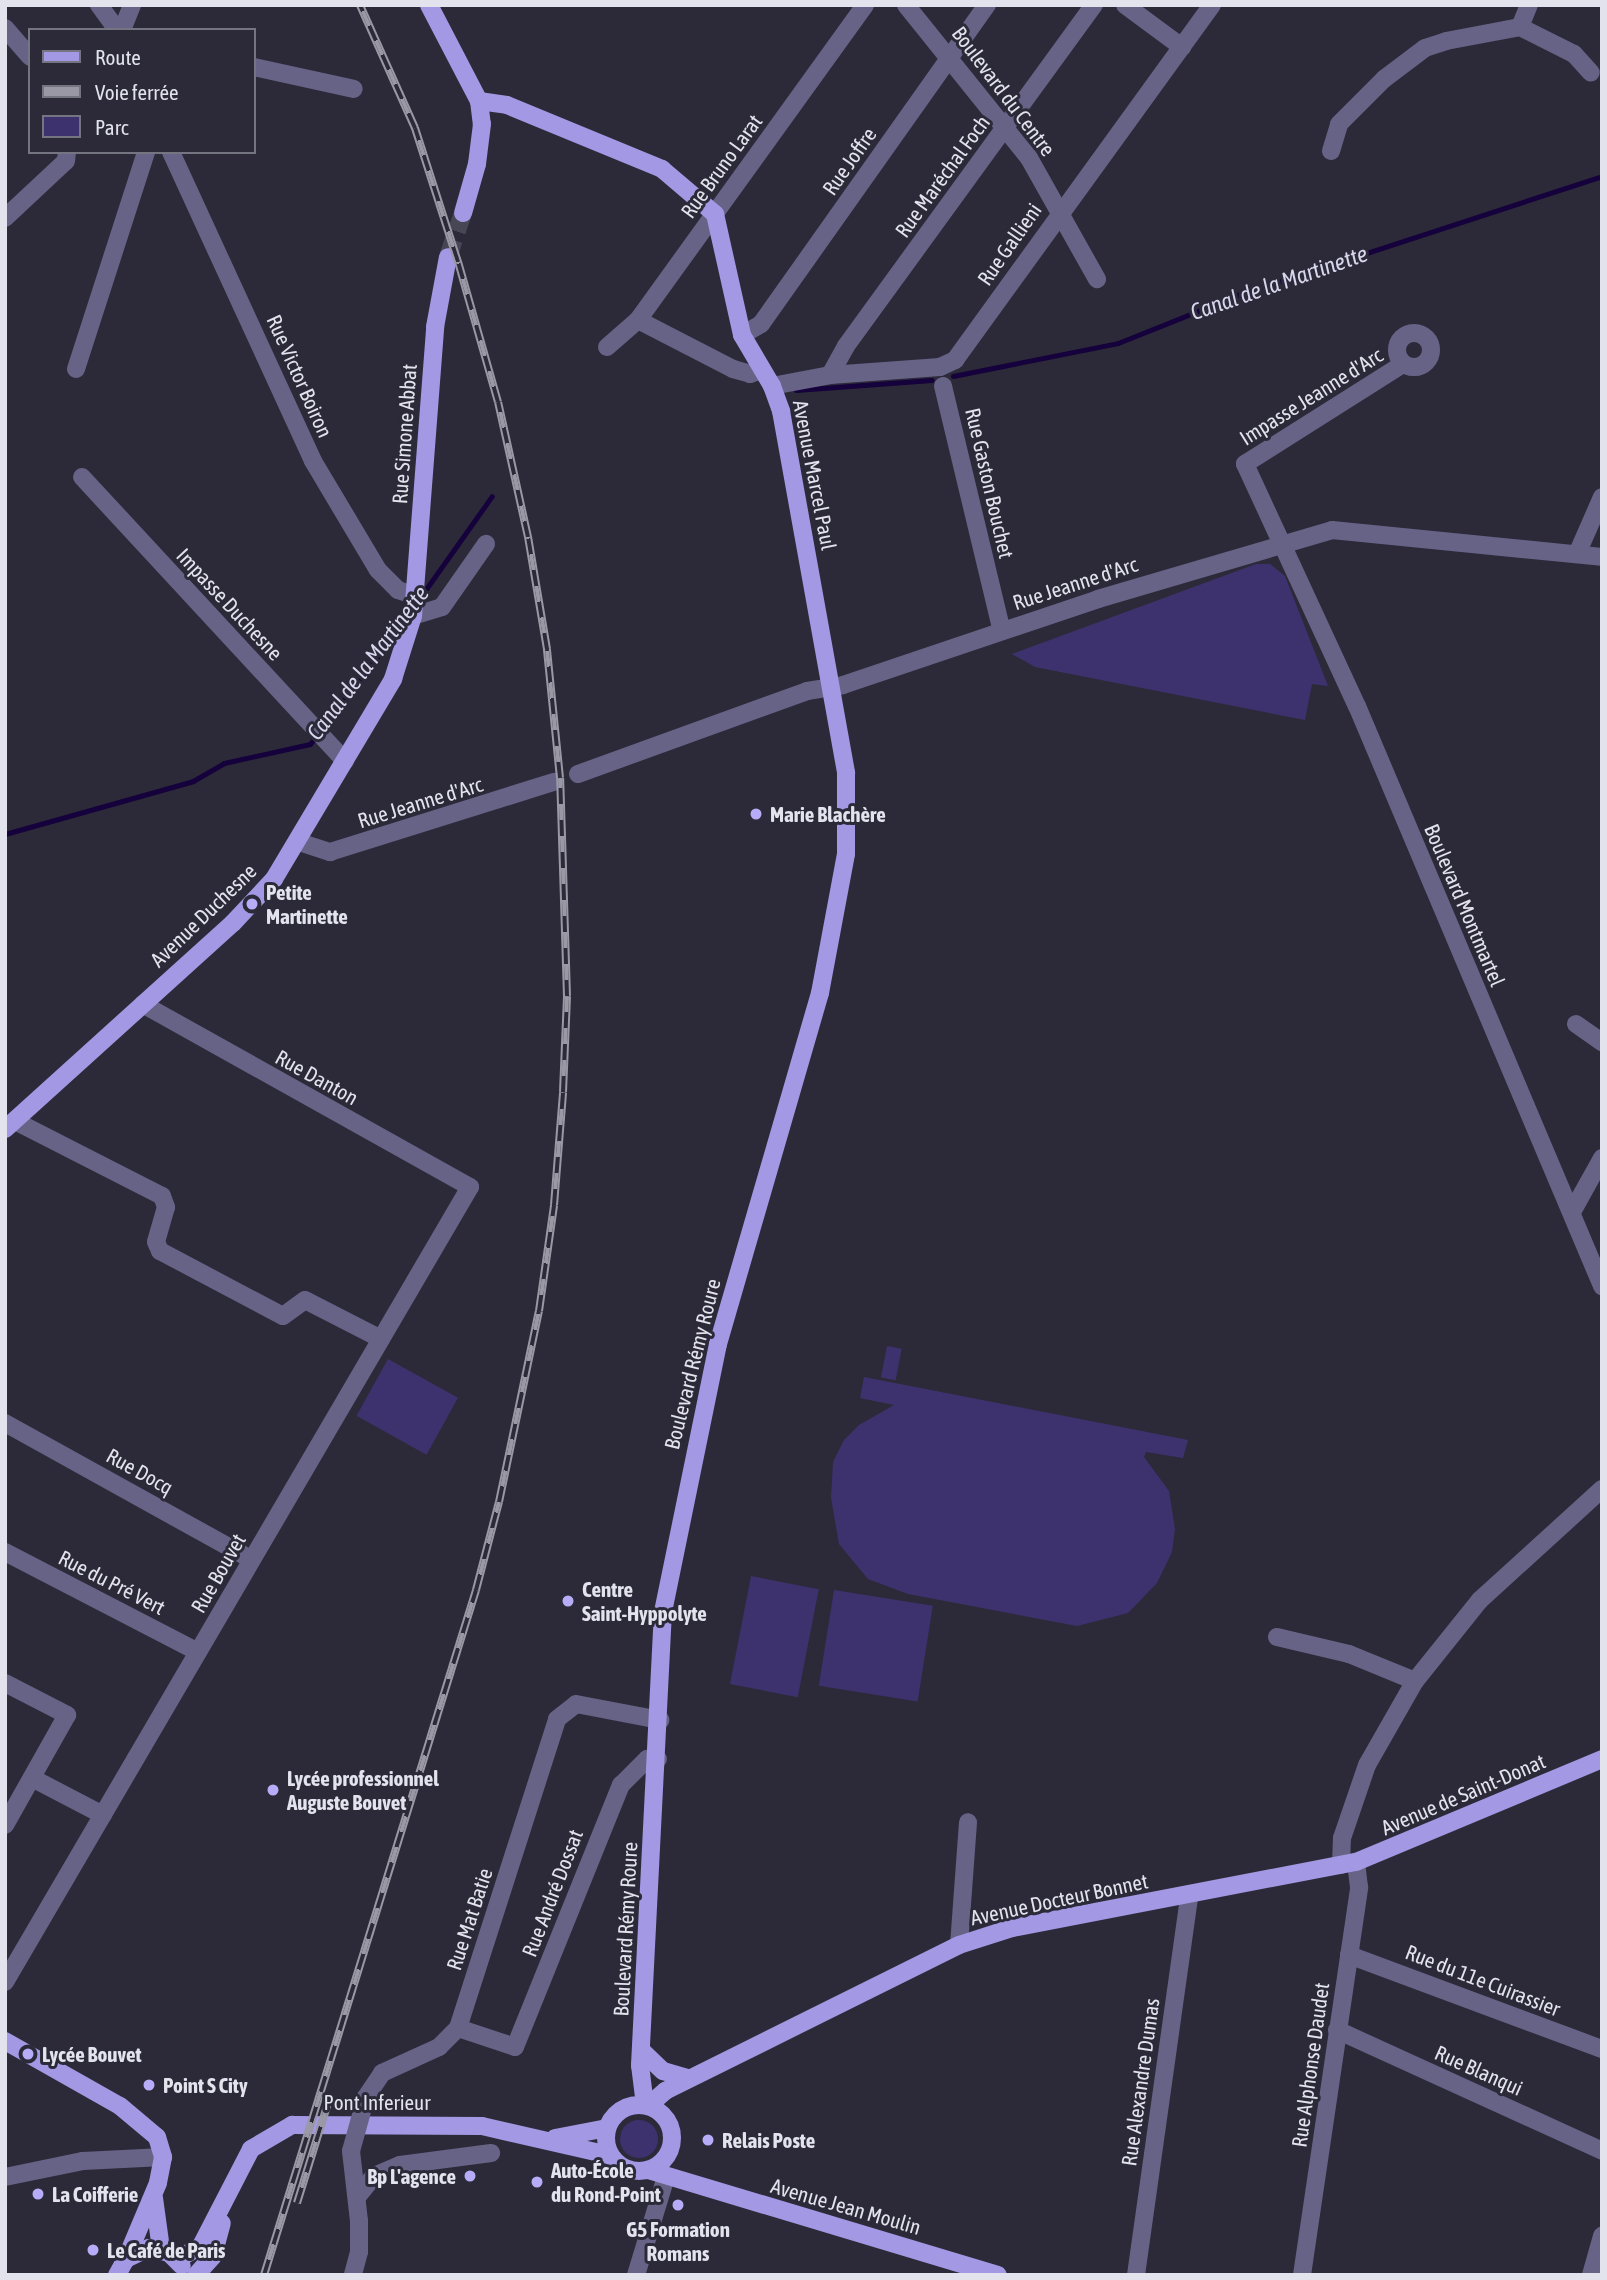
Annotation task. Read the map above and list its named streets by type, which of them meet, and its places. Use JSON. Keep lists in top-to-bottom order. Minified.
{"streets":{"main road":["Rue Simone Abbat","Avenue Marcel Paul","Avenue Duchesne","Boulevard Rémy Roure","Avenue de Saint-Donat","Avenue Docteur Bonnet","Pont Inferieur","Avenue Jean Moulin"],"street":["Boulevard du Centre","Rue Joffre","Rue Bruno Larat","Rue Maréchal Foch","Rue Gallieni","Rue Victor Boiron","Impasse Jeanne d'Arc","Rue Gaston Bouchet","Rue Jeanne d'Arc","Impasse Duchesne","Boulevard Montmartel","Rue Danton","Rue Docq","Rue Bouvet","Rue du Pré Vert","Rue André Dossat","Rue Mat Batie","Rue du 11e Cuirassier","Rue Alphonse Daudet","Rue Blanqui","Rue Alexandre Dumas"]},"crossings":[["Boulevard du Centre","Rue Joffre"],["Boulevard du Centre","Rue Maréchal Foch"],["Boulevard du Centre","Rue Gallieni"],["Rue Joffre","Avenue Marcel Paul"],["Rue Bruno Larat","Avenue Marcel Paul"],["Rue Maréchal Foch","Rue Gallieni"],["Rue Gallieni","Avenue Marcel Paul"],["Rue Victor Boiron","Rue Simone Abbat"],["Impasse Jeanne d'Arc","Rue Jeanne d'Arc"],["Impasse Jeanne d'Arc","Boulevard Montmartel"],["Rue Simone Abbat","Avenue Duchesne"],["Avenue Marcel Paul","Rue Jeanne d'Arc"],["Avenue Marcel Paul","Boulevard Rémy Roure"],["Rue Gaston Bouchet","Rue Jeanne d'Arc"],["Rue Jeanne d'Arc","Boulevard Montmartel"],["Rue Jeanne d'Arc","Avenue Duchesne"],["Rue Jeanne d'Arc","Boulevard Rémy Roure"],["Impasse Duchesne","Avenue Duchesne"],["Avenue Duchesne","Rue Danton"],["Rue Danton","Rue Bouvet"],["Boulevard Rémy Roure","Rue André Dossat"],["Boulevard Rémy Roure","Avenue Docteur Bonnet"],["Boulevard Rémy Roure","Rue Mat Batie"],["Boulevard Rémy Roure","Pont Inferieur"],["Boulevard Rémy Roure","Avenue Jean Moulin"],["Rue Docq","Rue Bouvet"],["Rue Bouvet","Rue du Pré Vert"],["Avenue de Saint-Donat","Avenue Docteur Bonnet"],["Avenue de Saint-Donat","Rue Alphonse Daudet"],["Rue André Dossat","Rue Mat Batie"],["Avenue Docteur Bonnet","Rue Alphonse Daudet"],["Avenue Docteur Bonnet","Rue Alexandre Dumas"],["Avenue Docteur Bonnet","Pont Inferieur"],["Avenue Docteur Bonnet","Avenue Jean Moulin"],["Rue du 11e Cuirassier","Rue Alphonse Daudet"],["Rue Alphonse Daudet","Rue Blanqui"],["Pont Inferieur","Avenue Jean Moulin"]],"water":["Canal de la Martinette"],"places":["Marie Blachère","Petite Martinette","Centre Saint-Hyppolyte","Lycée professionnel Auguste Bouvet","Lycée Bouvet","Point S City","Relais Poste","Bp L'agence","Auto-École du Rond-Point","La Coifferie","G5 Formation Romans","Le Café de Paris"],"legend":["Route","Voie ferrée","Parc"]}
